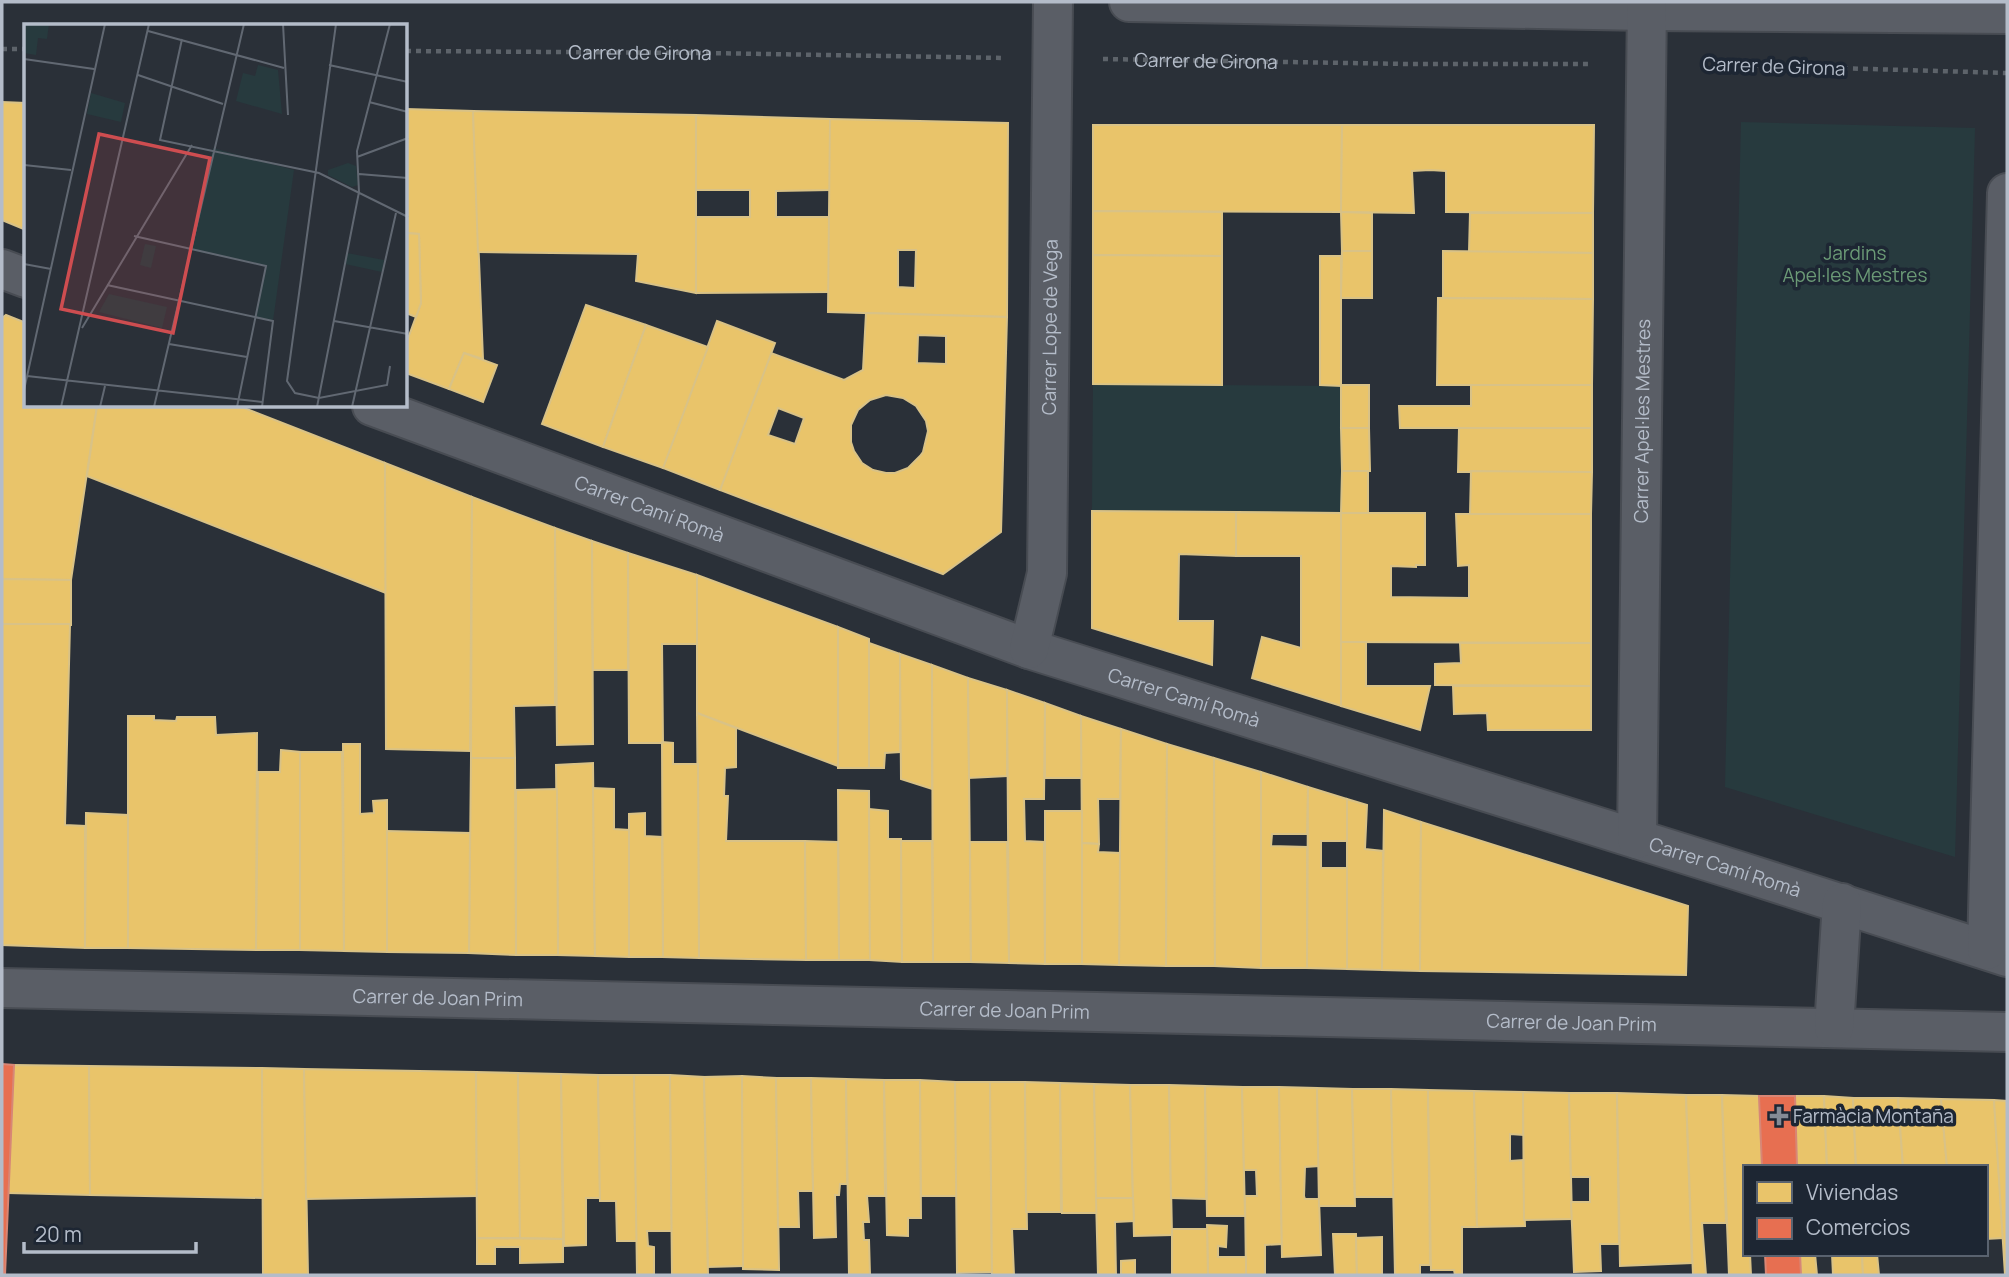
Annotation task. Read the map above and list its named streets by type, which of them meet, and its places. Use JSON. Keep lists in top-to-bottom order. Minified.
{"streets":{"street":["Carrer Lope de Vega","Carrer Apel·les Mestres","Carrer Camí Romà","Carrer de Joan Prim"],"path":["Carrer de Girona"]},"crossings":[["Carrer de Girona","Carrer Lope de Vega"],["Carrer de Girona","Carrer Apel·les Mestres"],["Carrer Lope de Vega","Carrer Camí Romà"],["Carrer Apel·les Mestres","Carrer Camí Romà"]],"parks":["Jardins Apel·les Mestres"],"places":{"health":["Farmàcia Montaña"]},"legend":["Viviendas","Comercios"],"scale_bar":"20 m"}
